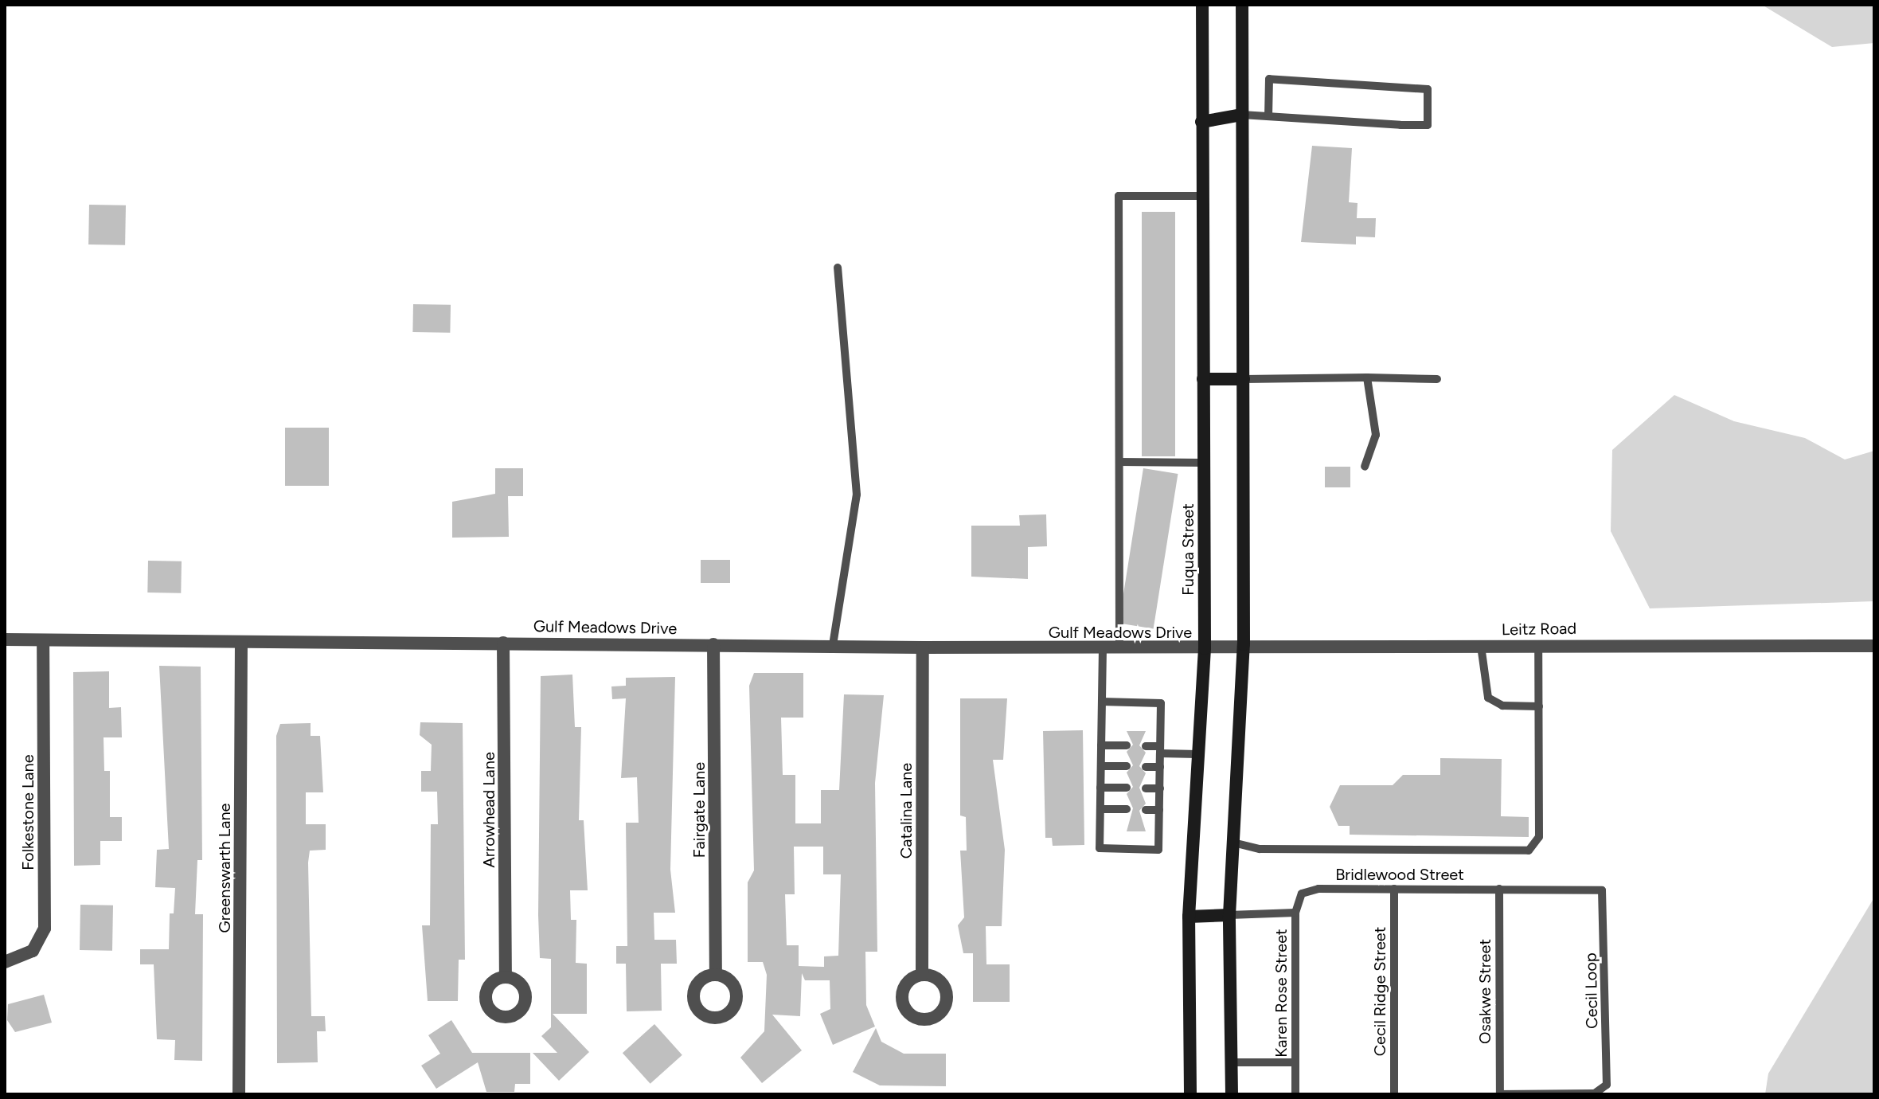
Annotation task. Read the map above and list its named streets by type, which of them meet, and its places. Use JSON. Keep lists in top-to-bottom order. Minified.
{"streets":{"main road":["Fuqua Street"],"street":["Gulf Meadows Drive","Leitz Road","Arrowhead Lane","Fairgate Lane","Catalina Lane","Folkestone Lane","Greenswarth Lane"],"lane":["Bridlewood Street","Cecil Loop","Cecil Ridge Street","Osakwe Street","Karen Rose Street"]},"crossings":[["Fuqua Street","Gulf Meadows Drive"],["Fuqua Street","Leitz Road"],["Gulf Meadows Drive","Leitz Road"],["Gulf Meadows Drive","Arrowhead Lane"],["Gulf Meadows Drive","Fairgate Lane"],["Gulf Meadows Drive","Catalina Lane"],["Gulf Meadows Drive","Folkestone Lane"],["Gulf Meadows Drive","Greenswarth Lane"],["Bridlewood Street","Cecil Loop"],["Bridlewood Street","Cecil Ridge Street"],["Bridlewood Street","Osakwe Street"],["Bridlewood Street","Karen Rose Street"],["Cecil Loop","Osakwe Street"]]}
